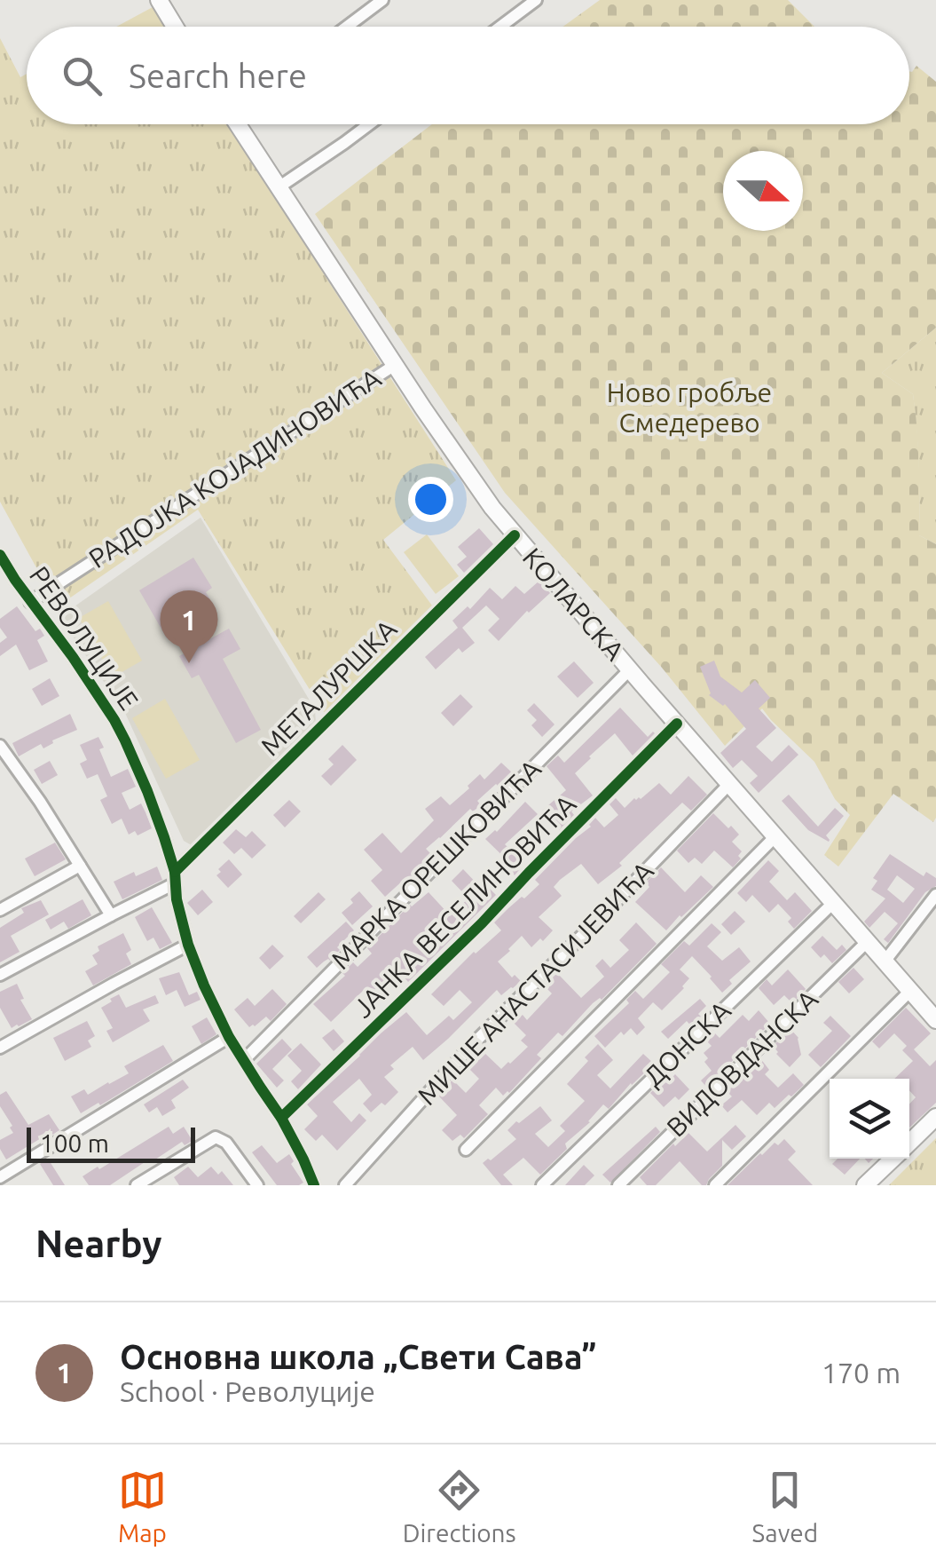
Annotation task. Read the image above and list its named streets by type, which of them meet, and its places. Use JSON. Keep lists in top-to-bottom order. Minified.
{"streets":{"main road":["КОЛАРСКА"],"street":["РАДОЈКА КОЈАДИНОВИЋА","РЕВОЛУЦИЈЕ","МЕТАЛУРШКА","МАРКА ОРЕШКОВИЋА","ЈАНКА ВЕСЕЛИНОВИЋА","МИШЕ АНАСТАСИЈЕВИЋА","ДОНСКА","ВИДОВДАНСКА"]},"crossings":[["РАДОЈКА КОЈАДИНОВИЋА","КОЛАРСКА"],["РАДОЈКА КОЈАДИНОВИЋА","РЕВОЛУЦИЈЕ"],["КОЛАРСКА","МЕТАЛУРШКА"],["КОЛАРСКА","МАРКА ОРЕШКОВИЋА"],["КОЛАРСКА","ЈАНКА ВЕСЕЛИНОВИЋА"],["КОЛАРСКА","МИШЕ АНАСТАСИЈЕВИЋА"],["КОЛАРСКА","ДОНСКА"],["КОЛАРСКА","ВИДОВДАНСКА"],["РЕВОЛУЦИЈЕ","МЕТАЛУРШКА"],["РЕВОЛУЦИЈЕ","МАРКА ОРЕШКОВИЋА"],["РЕВОЛУЦИЈЕ","ЈАНКА ВЕСЕЛИНОВИЋА"]],"parks":["Ново гробље Смедерево"],"scale_bar":"100 m","north":"right","page":{"search":"Search here","pins":"1","scale":"100 m","heading":"Nearby","list":[{"mark":"1","name":"Основна школа „Свети Сава”","note":"School · Револуције","value":"170 m"}],"nav":["Map","Directions","Saved"]}}
